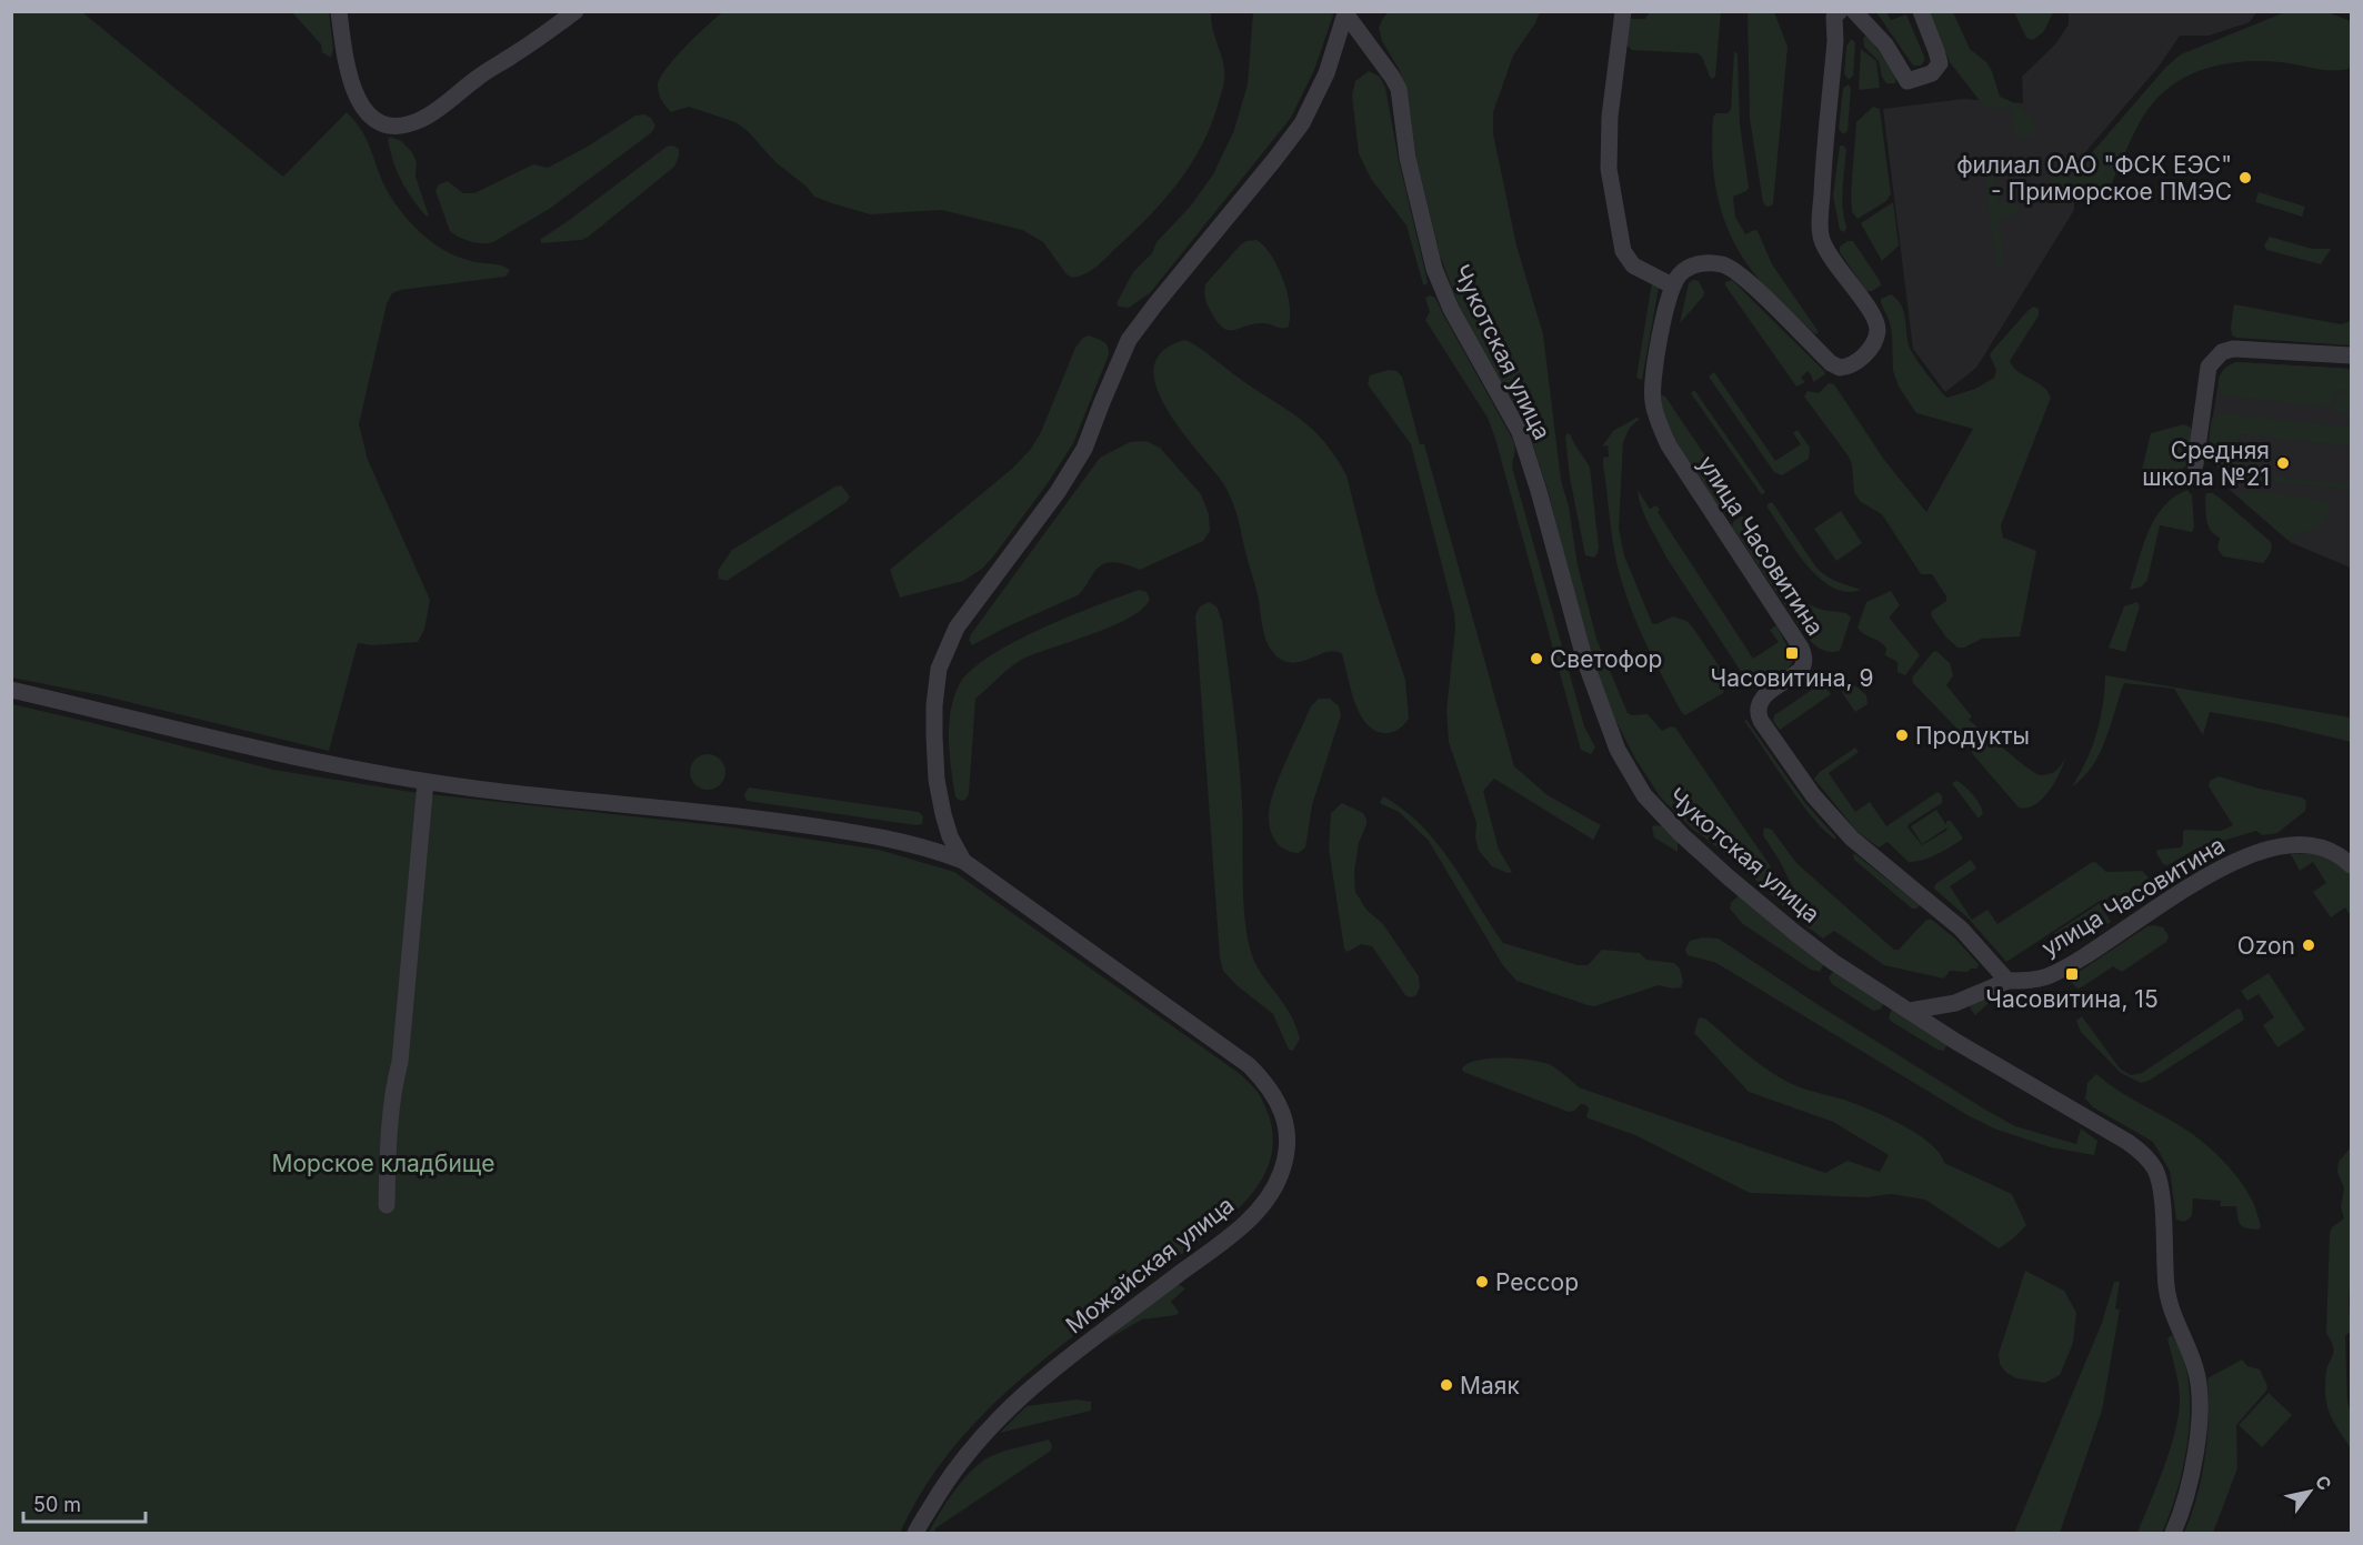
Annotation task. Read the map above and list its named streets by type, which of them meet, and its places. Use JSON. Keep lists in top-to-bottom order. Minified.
{"streets":{"street":["Чукотская улица","улица Часовитина","Можайская улица"]},"crossings":[["Чукотская улица","Можайская улица"]],"parks":["Морское кладбище"],"places":{"other":["филиал ОАО \"ФСК ЕЭС\" - Приморское ПМЭС","Средняя школа №21","Светофор","Продукты","Ozon","Рессор","Маяк"],"transit":["Часовитина, 9","Часовитина, 15"]},"scale_bar":"50 m","north":"top right"}
